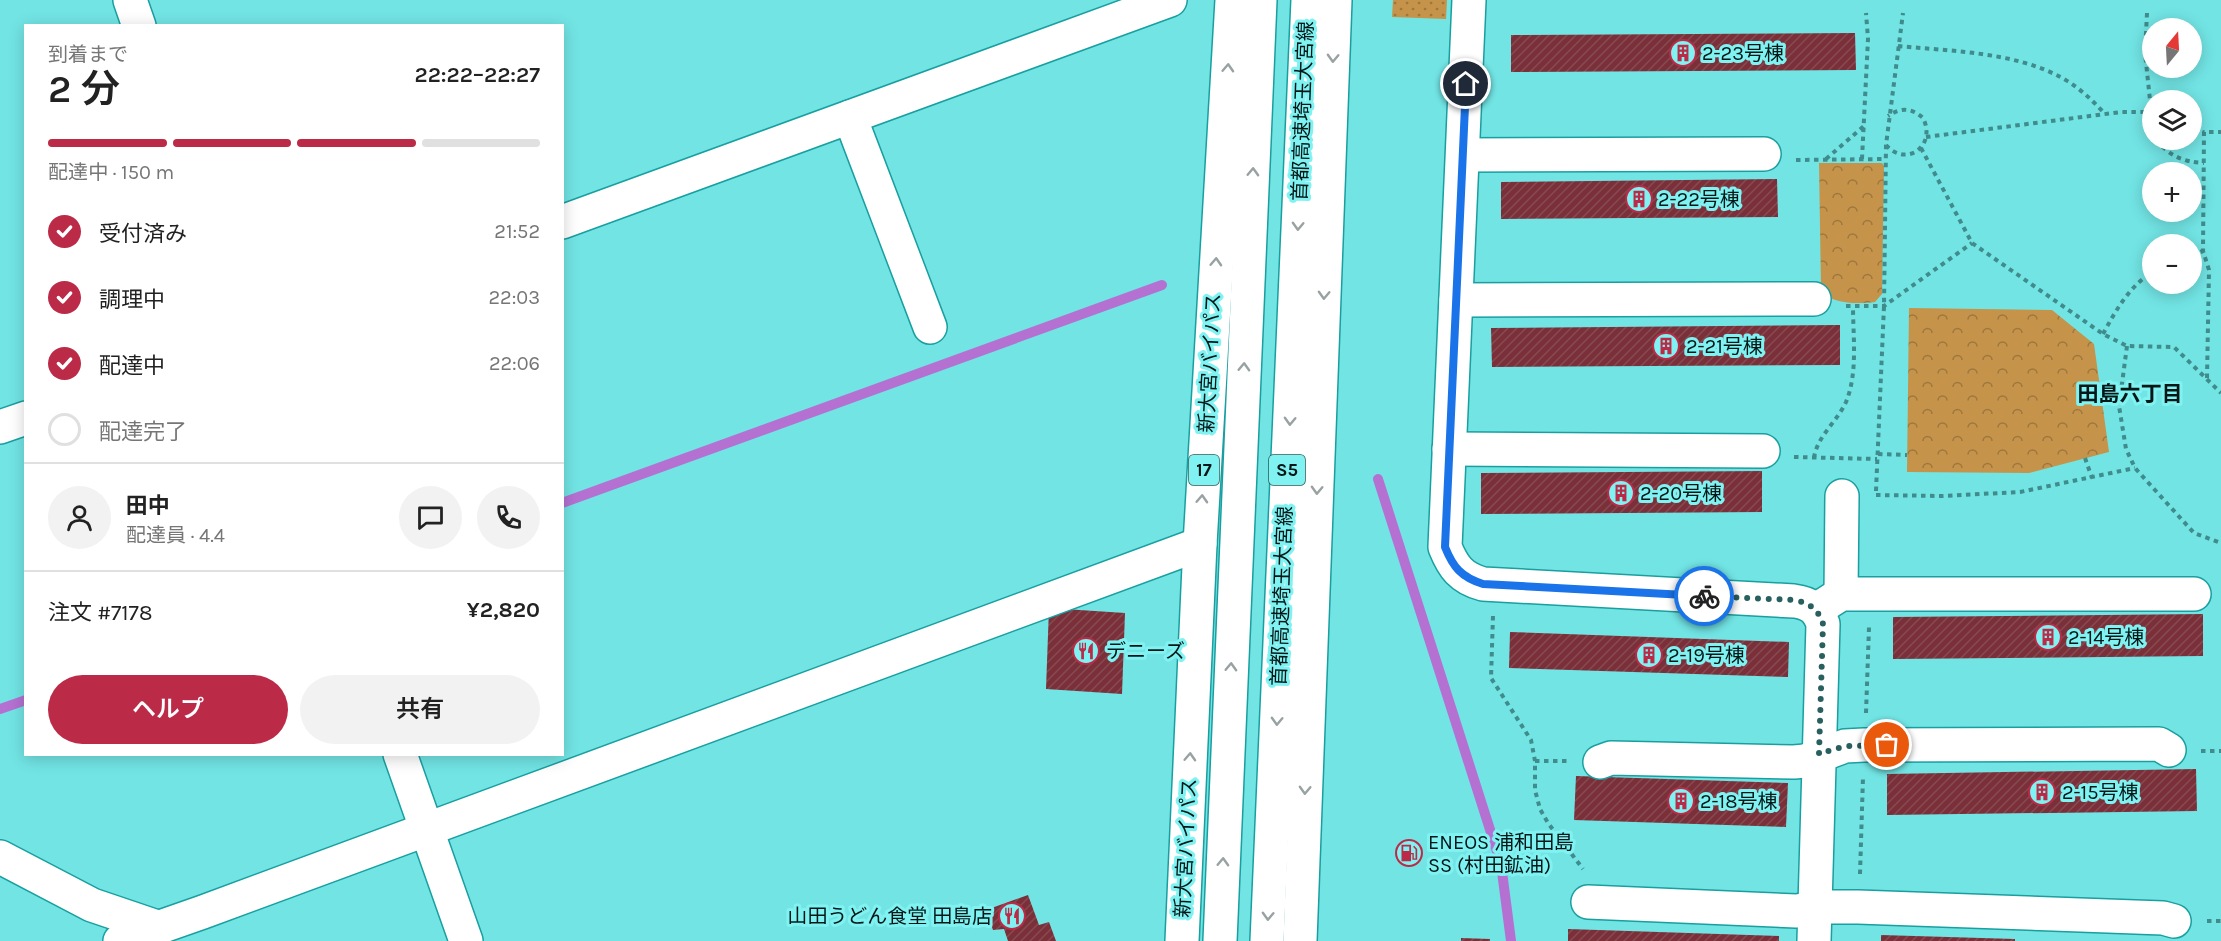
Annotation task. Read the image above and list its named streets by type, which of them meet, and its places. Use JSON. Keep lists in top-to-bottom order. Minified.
{"streets":{"main road":["首都高速埼玉大宮線","新大宮バイパス","17","S5"]},"districts":["田島六丁目"],"places":{"building":["2-23号棟","2-22号棟","2-21号棟","2-20号棟","2-14号棟","2-19号棟","2-15号棟","2-18号棟"],"restaurant":["デニーズ","山田うどん食堂 田島店"],"fuel station":["ENEOS 浦和田島 SS (村田鉱油)"]},"north":"top","page":{"map_buttons":["+","−"],"heading":["2 分","到着まで","22:22–22:27"],"panel":["田中","配達員 · 4.4","注文 #7178","¥2,820"],"bar":"配達中 · 150 m","list":[["受付済み","21:52"],["調理中","22:03"],["配達中","22:06"],"配達完了"],"buttons":["ヘルプ","共有"]}}
